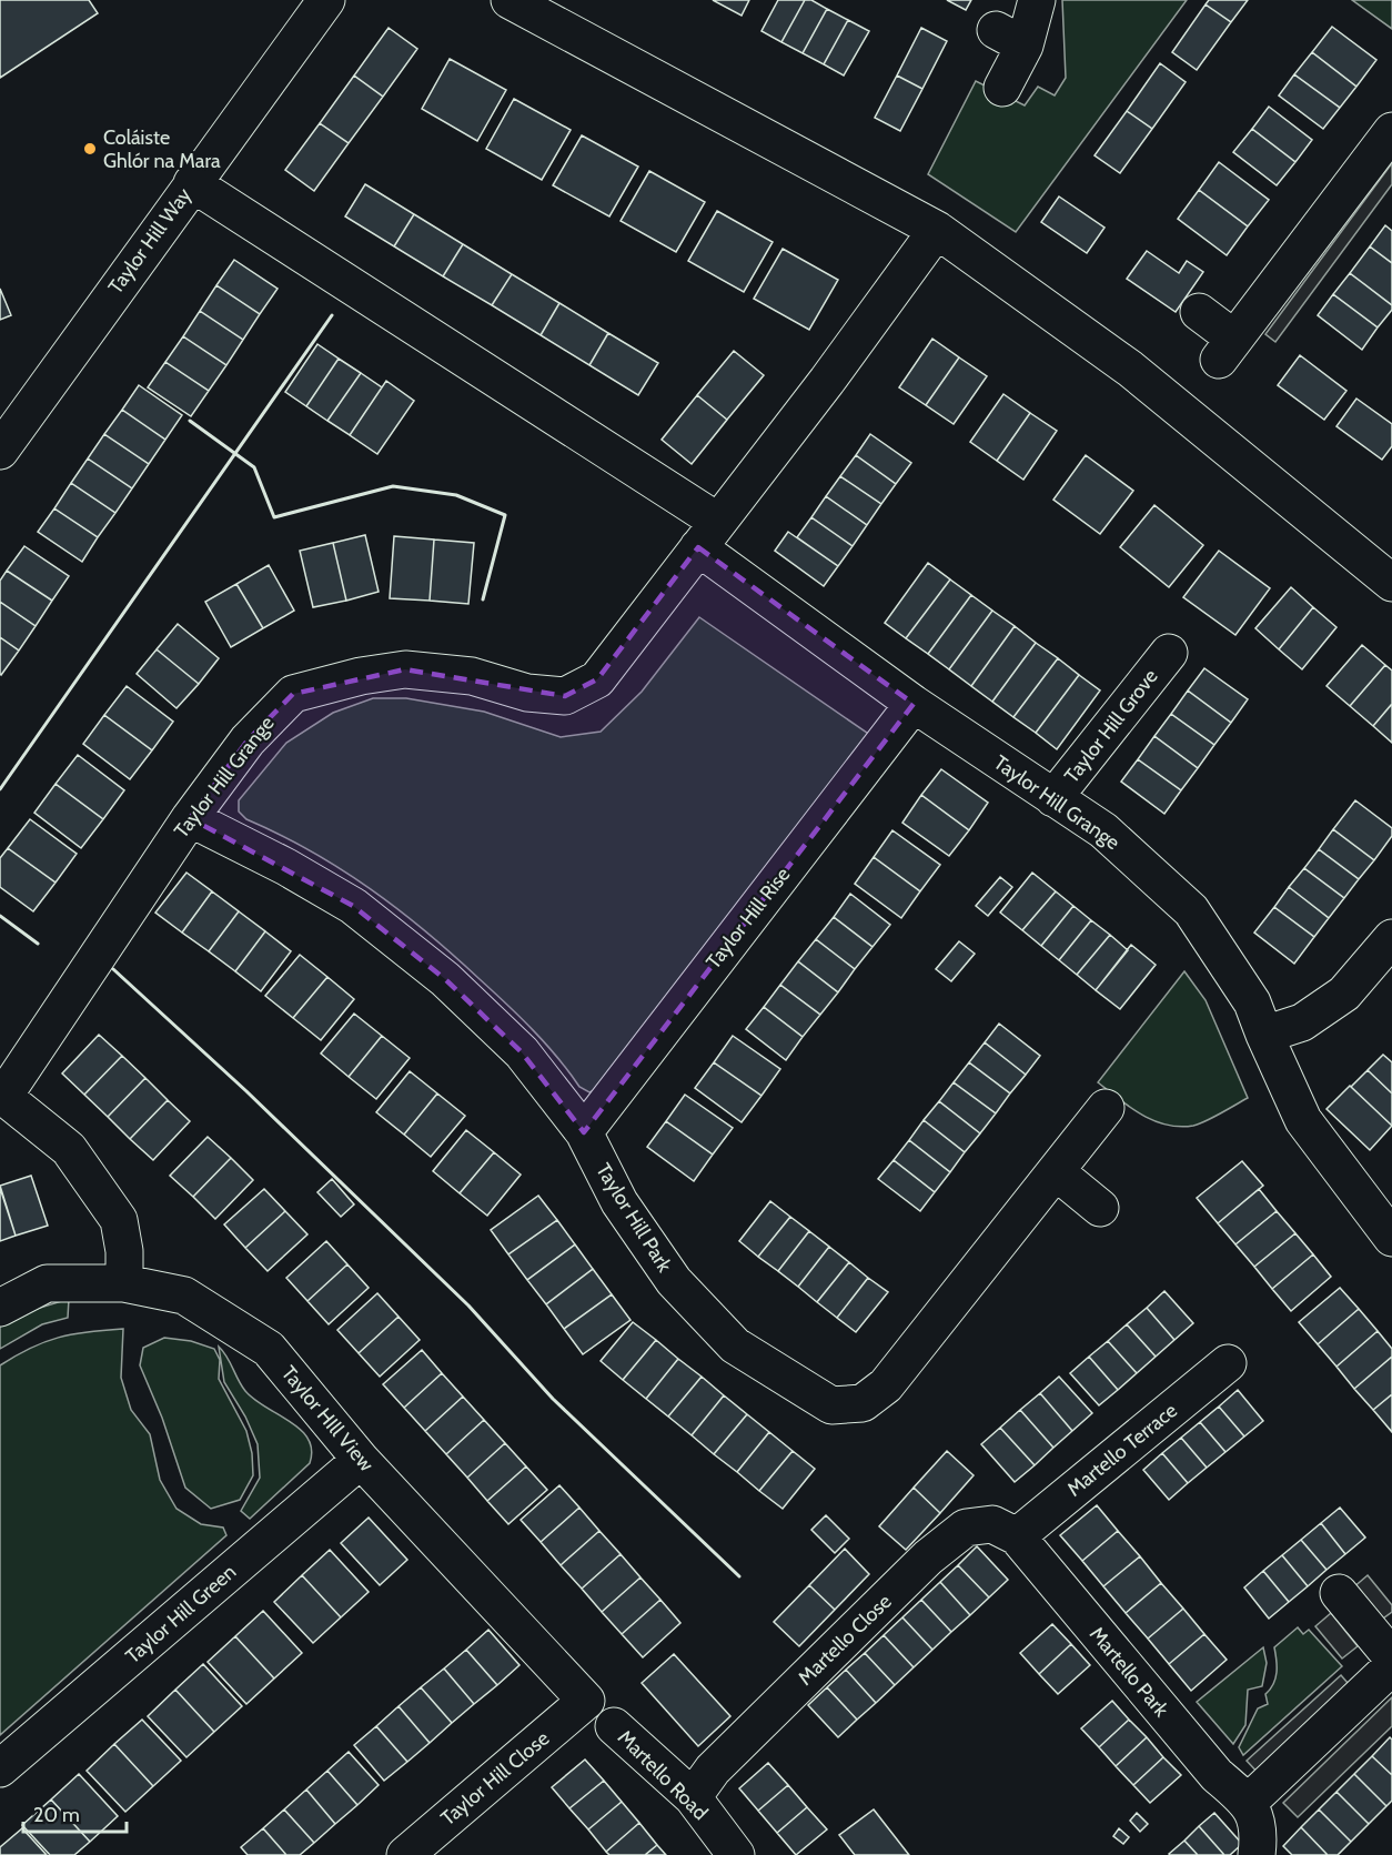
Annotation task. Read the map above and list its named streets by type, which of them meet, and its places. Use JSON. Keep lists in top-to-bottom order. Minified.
{"streets":{"street":["Taylor Hill Way","Taylor Hill Grove","Taylor Hill Grange","Taylor Hill Rise","Taylor Hill Park","Taylor HIll View","Martello Terrace","Taylor Hill Green","Martello Close","Martello Park","Martello Road","Taylor Hill Close"]},"crossings":[["Taylor Hill Grove","Taylor Hill Grange"],["Taylor Hill Grange","Taylor Hill Rise"],["Taylor Hill Grange","Taylor Hill Park"],["Taylor Hill Rise","Taylor Hill Park"],["Taylor HIll View","Taylor Hill Green"],["Taylor HIll View","Taylor Hill Close"],["Martello Terrace","Martello Close"],["Martello Terrace","Martello Park"],["Martello Close","Martello Park"],["Martello Close","Martello Road"]],"places":["Coláiste Ghlór na Mara"],"scale_bar":"20 m"}
